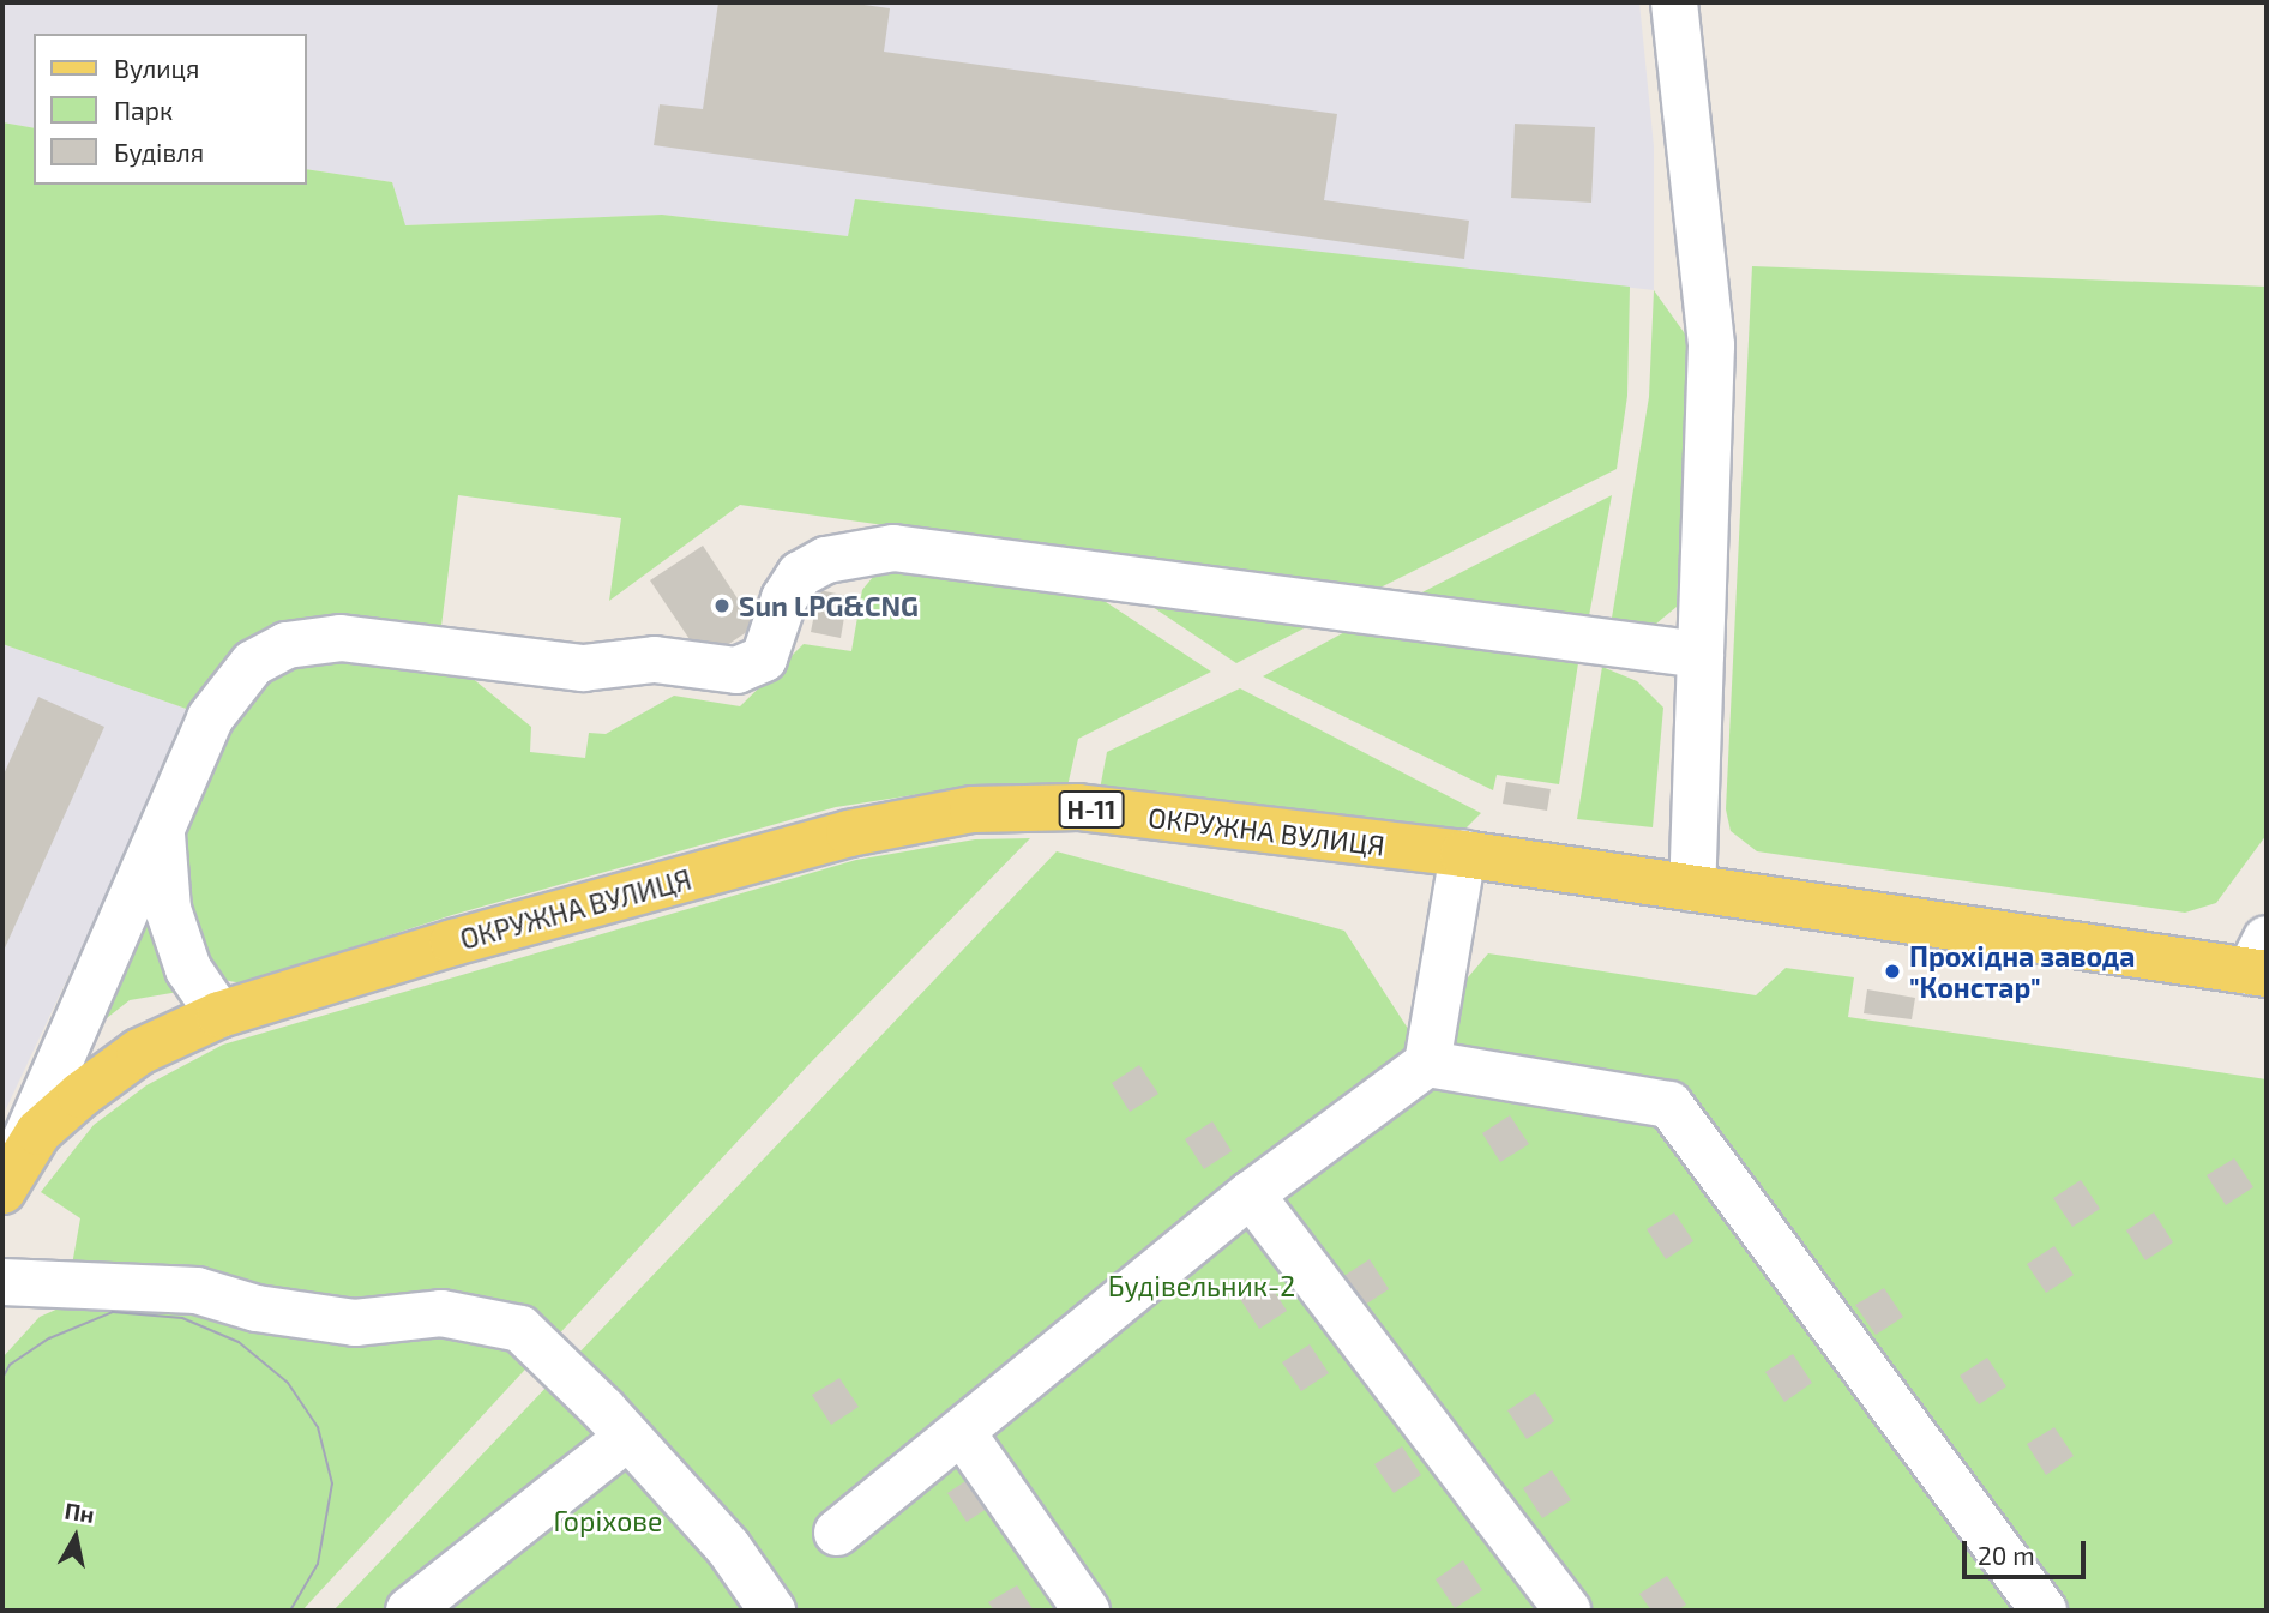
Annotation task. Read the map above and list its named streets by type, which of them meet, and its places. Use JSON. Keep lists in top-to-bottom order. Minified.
{"streets":{"main road":["Н-11","ОКРУЖНА ВУЛИЦЯ"]},"parks":["Будівельник-2","Горіхове"],"places":["Sun LPG&CNG","Прохідна завода \"Констар\""],"legend":["Вулиця","Парк","Будівля"],"scale_bar":"20 m","north":"top"}
